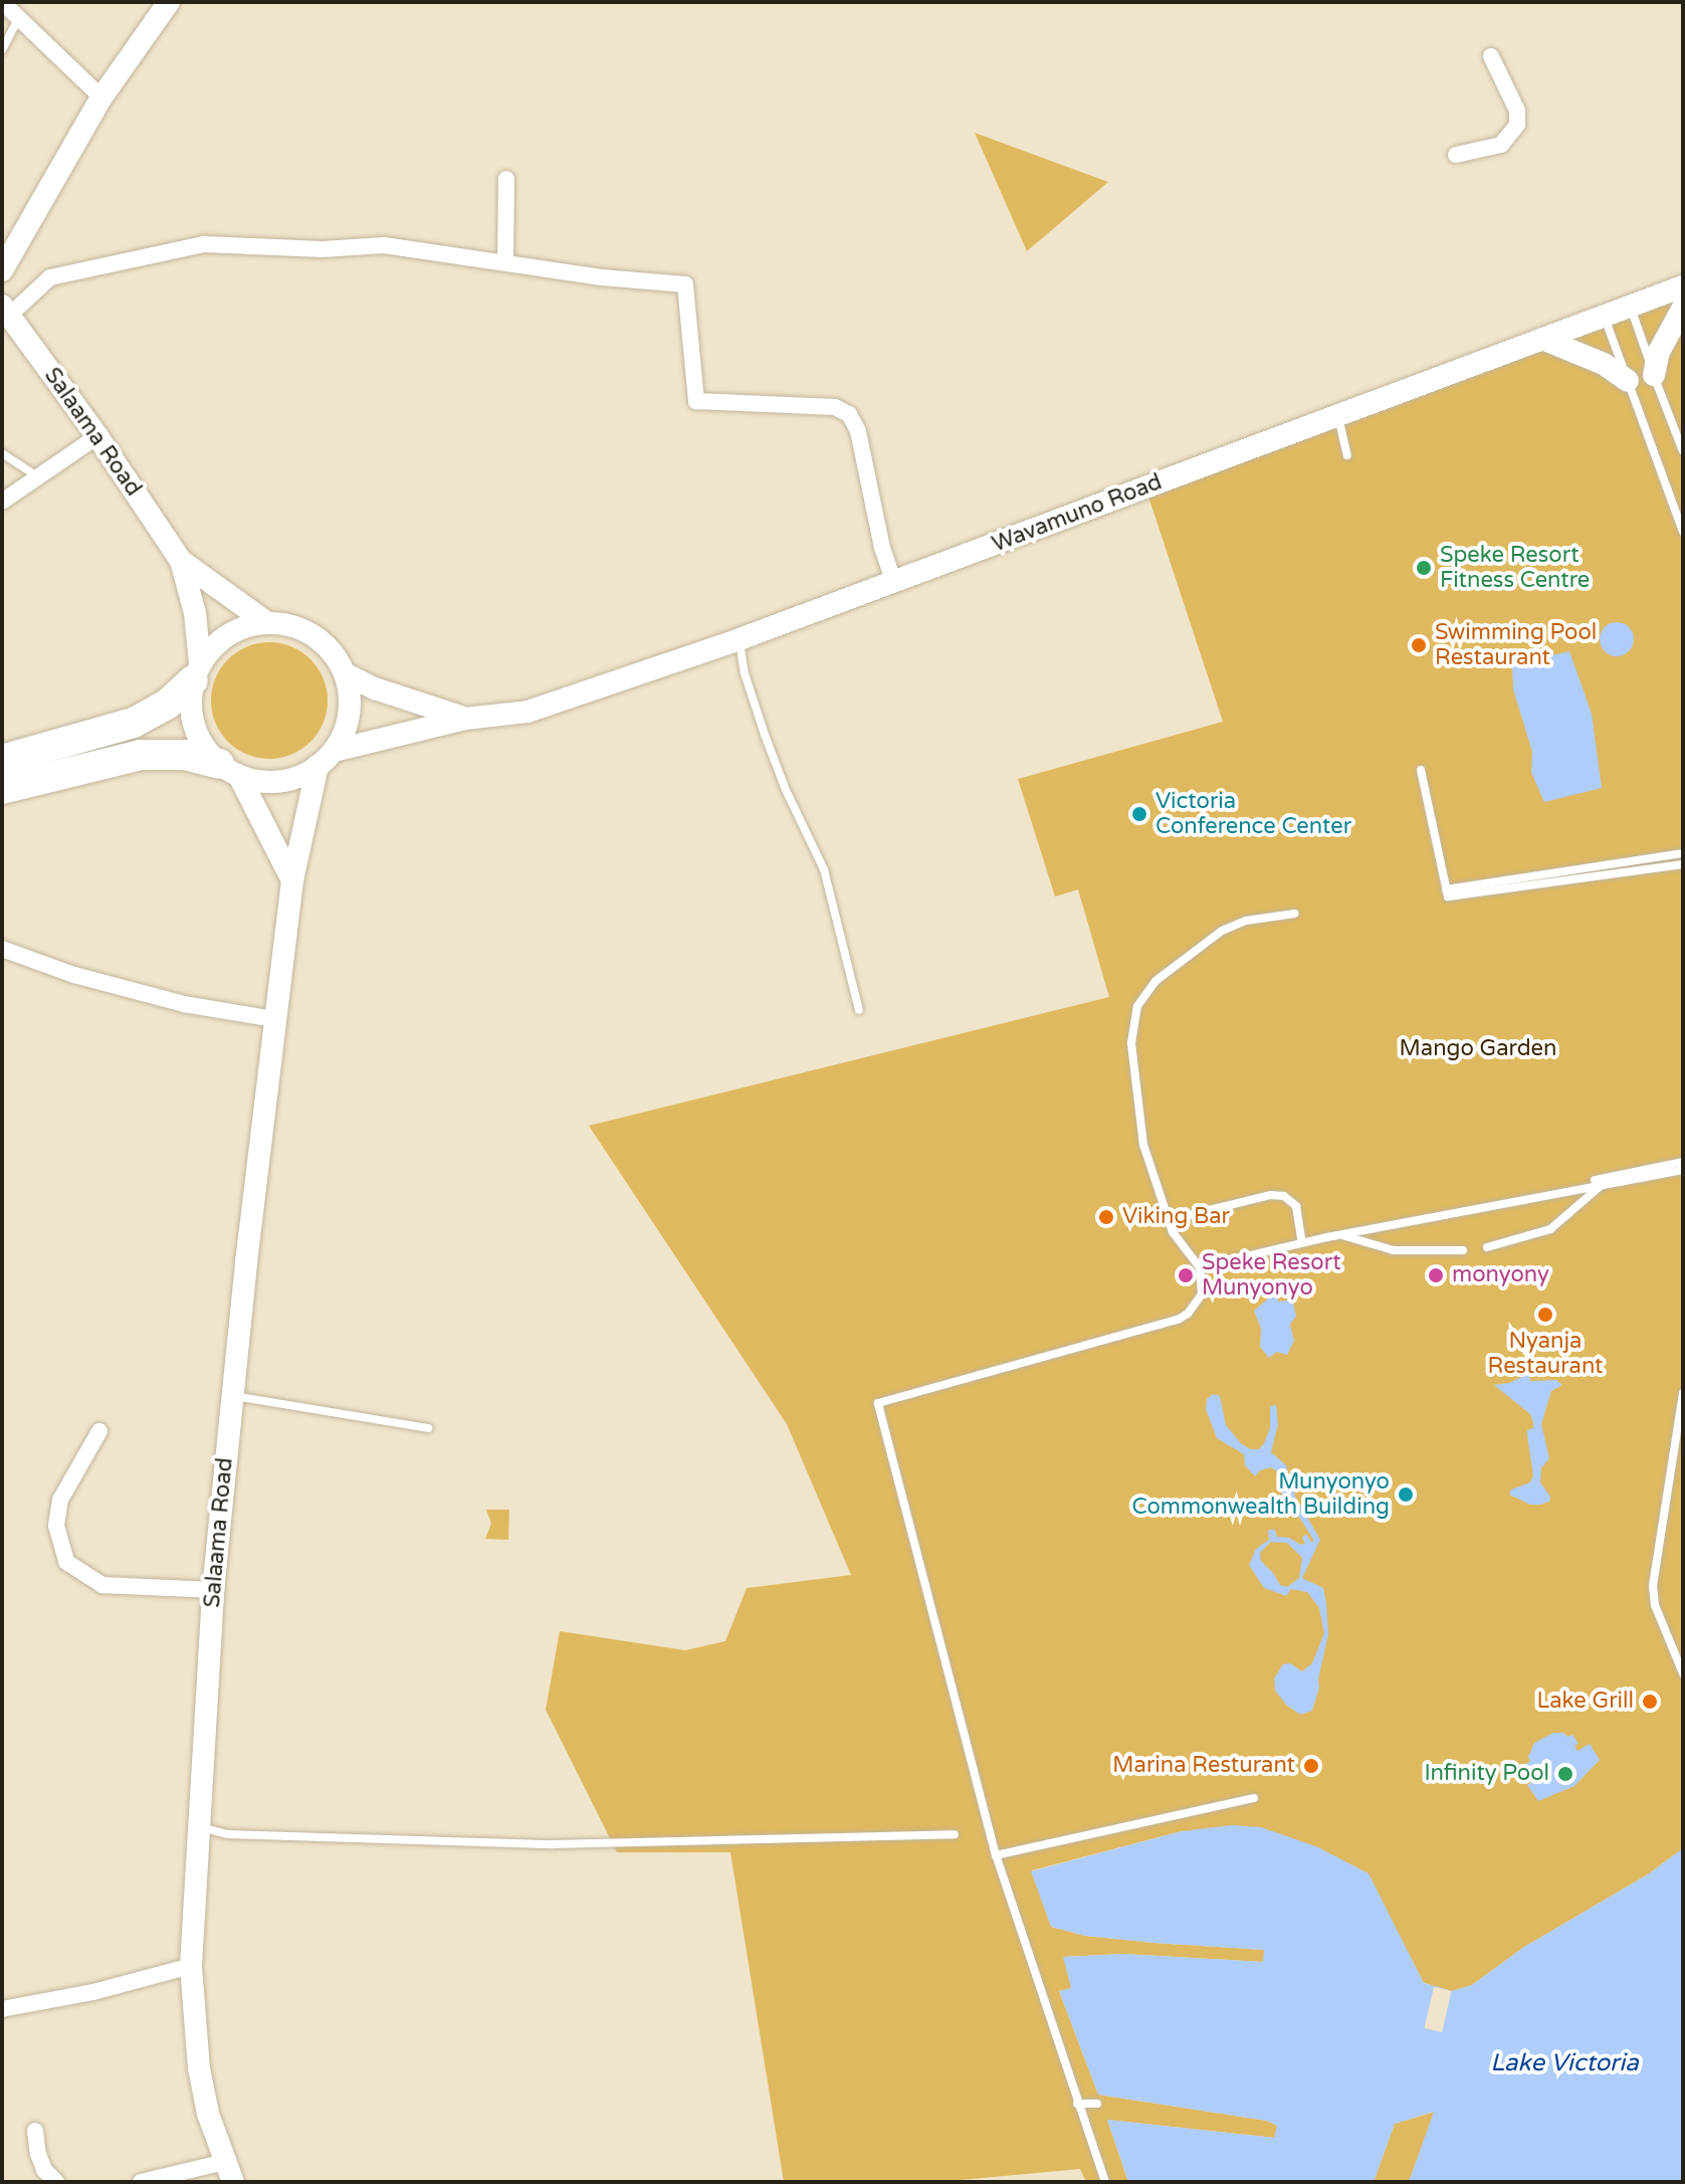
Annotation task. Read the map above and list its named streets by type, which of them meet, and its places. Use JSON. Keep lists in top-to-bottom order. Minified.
{"streets":{"main road":["Salaama Road","Wavamuno Road"]},"crossings":[["Salaama Road","Wavamuno Road"]],"water":["Lake Victoria"],"parks":["Mango Garden"],"places":["Speke Resort Fitness Centre","Swimming Pool Restaurant","Victoria Conference Center","Viking Bar","Speke Resort Munyonyo","monyony","Nyanja Restaurant","Munyonyo Commonwealth Building","Lake Grill","Marina Resturant","Infinity Pool"]}
